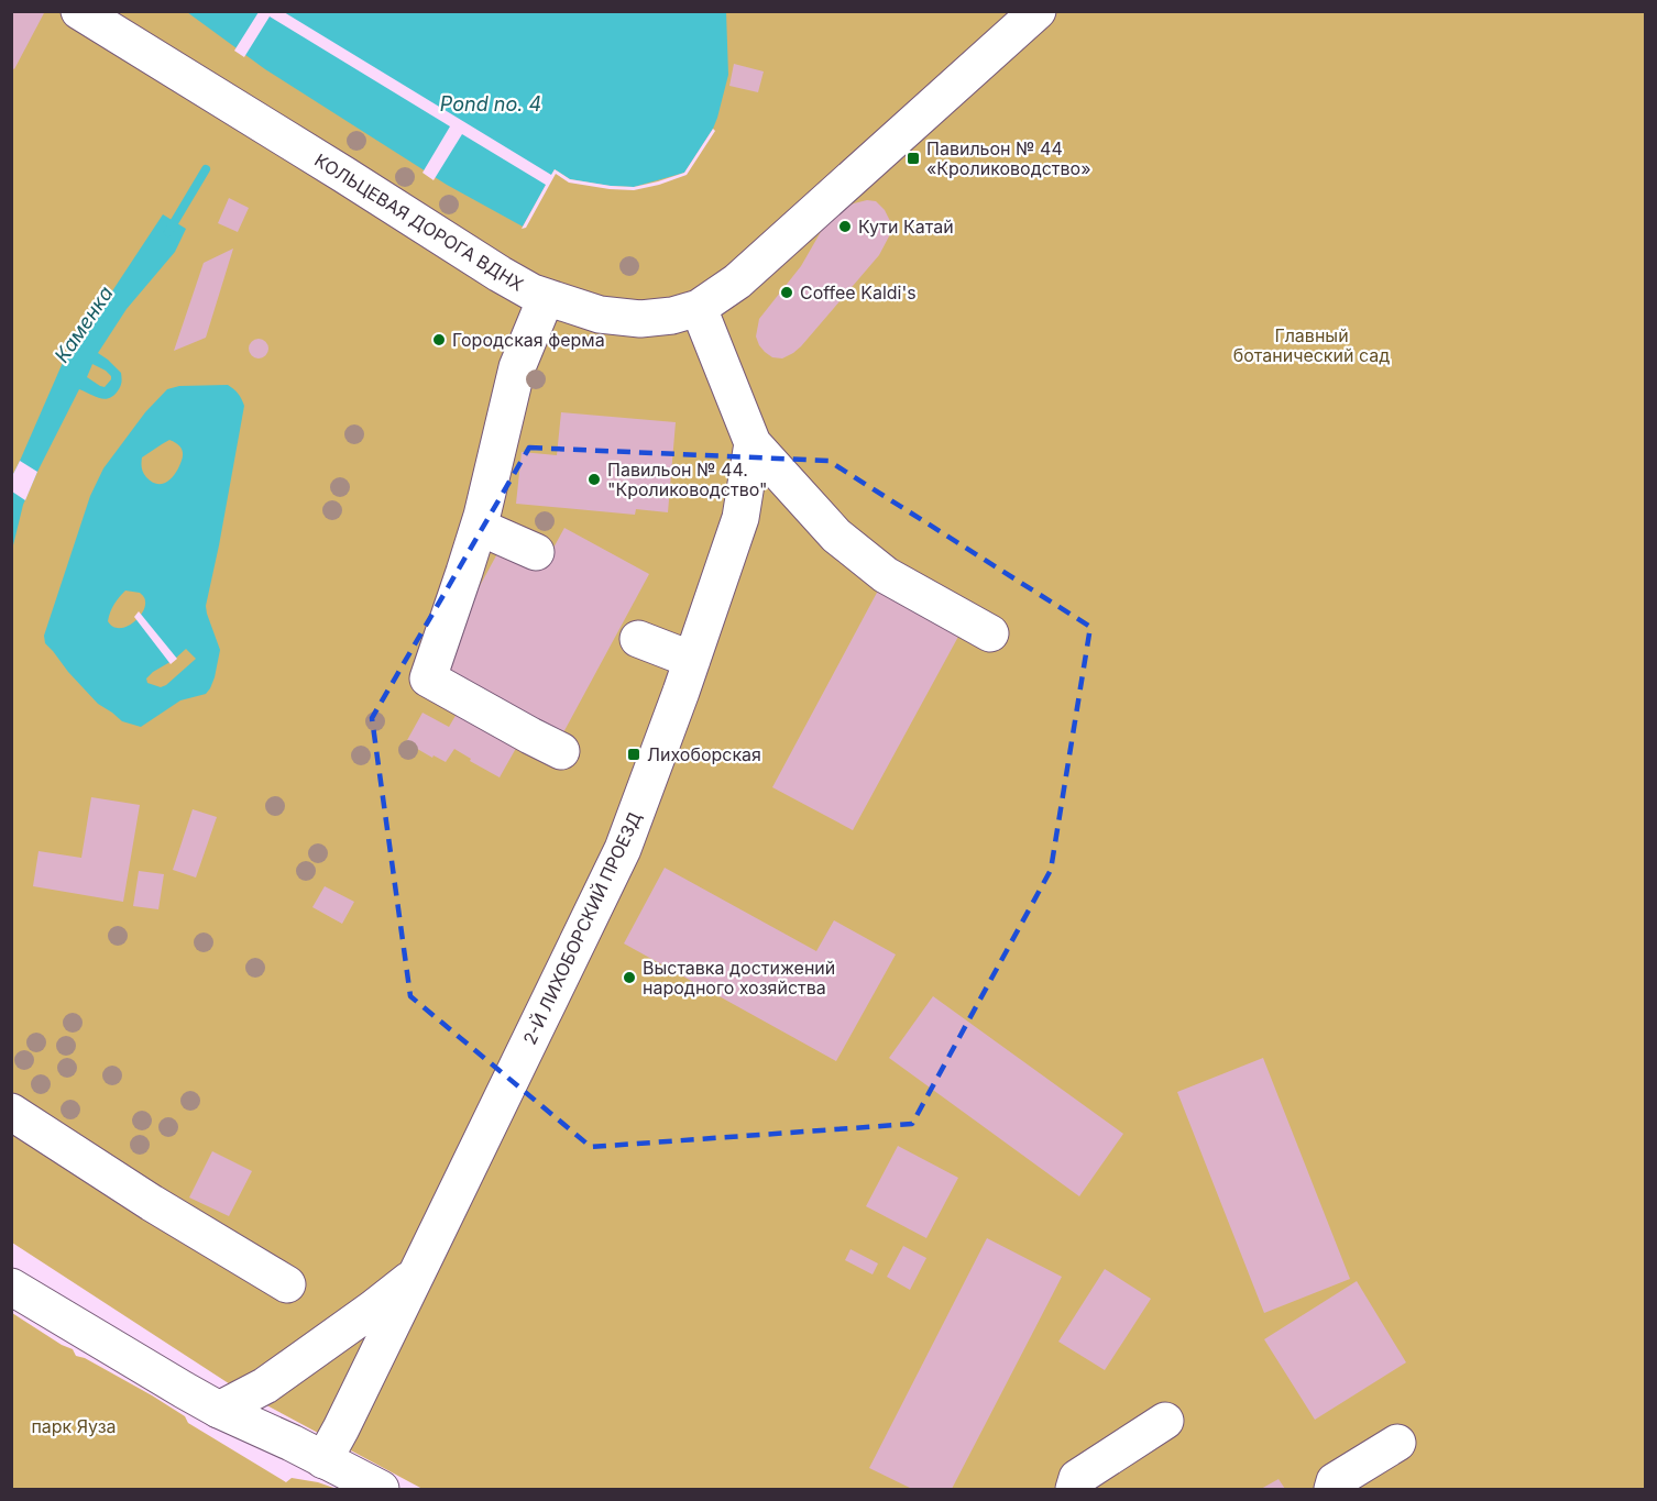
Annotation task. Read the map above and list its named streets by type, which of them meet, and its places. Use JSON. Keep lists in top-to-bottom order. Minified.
{"streets":{"street":["КОЛЬЦЕВАЯ ДОРОГА ВДНХ","2-Й ЛИХОБОРСКИЙ ПРОЕЗД"]},"water":["Pond no. 4","Каменка"],"parks":["Главный ботанический сад","парк Яуза"],"places":{"transit":["Павильон № 44 «Кролиководство»","Лихоборская"],"other":["Кути Катай","Coffee Kaldi's","Городская ферма","Павильон № 44. \"Кролиководство\"","Выставка достижений народного хозяйства"]}}
